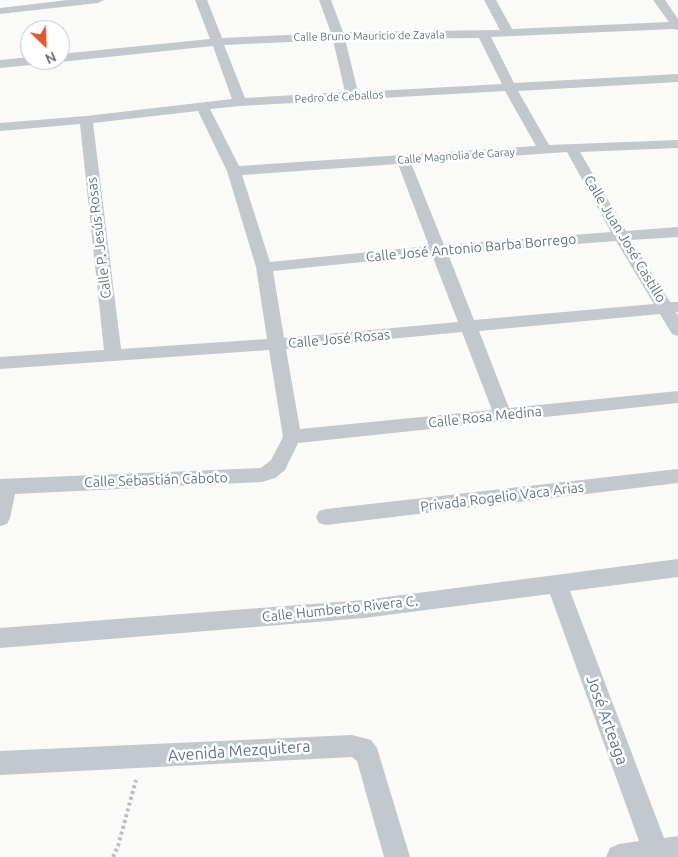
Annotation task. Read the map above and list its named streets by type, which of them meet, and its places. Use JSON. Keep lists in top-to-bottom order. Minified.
{"streets":{"street":["Calle Bruno Mauricio de Zavala","Pedro de Ceballos","Calle Magnolia de Garay","Calle P. Jesús Rosas","Calle Juan José Castillo","Calle José Antonio Barba Borrego","Calle José Rosas","Calle Rosa Medina","Calle Sebastián Caboto","Privada Rogelio Vaca Arias","Calle Humberto Rivera C.","José Arteaga","Avenida Mezquitera"]},"crossings":[["Pedro de Ceballos","Calle P. Jesús Rosas"],["Calle Magnolia de Garay","Calle Juan José Castillo"],["Calle P. Jesús Rosas","Calle José Rosas"],["Calle Juan José Castillo","Calle José Antonio Barba Borrego"],["Calle Juan José Castillo","Calle José Rosas"],["Calle Rosa Medina","Calle Sebastián Caboto"],["Calle Humberto Rivera C.","José Arteaga"]],"north":"bottom right"}
